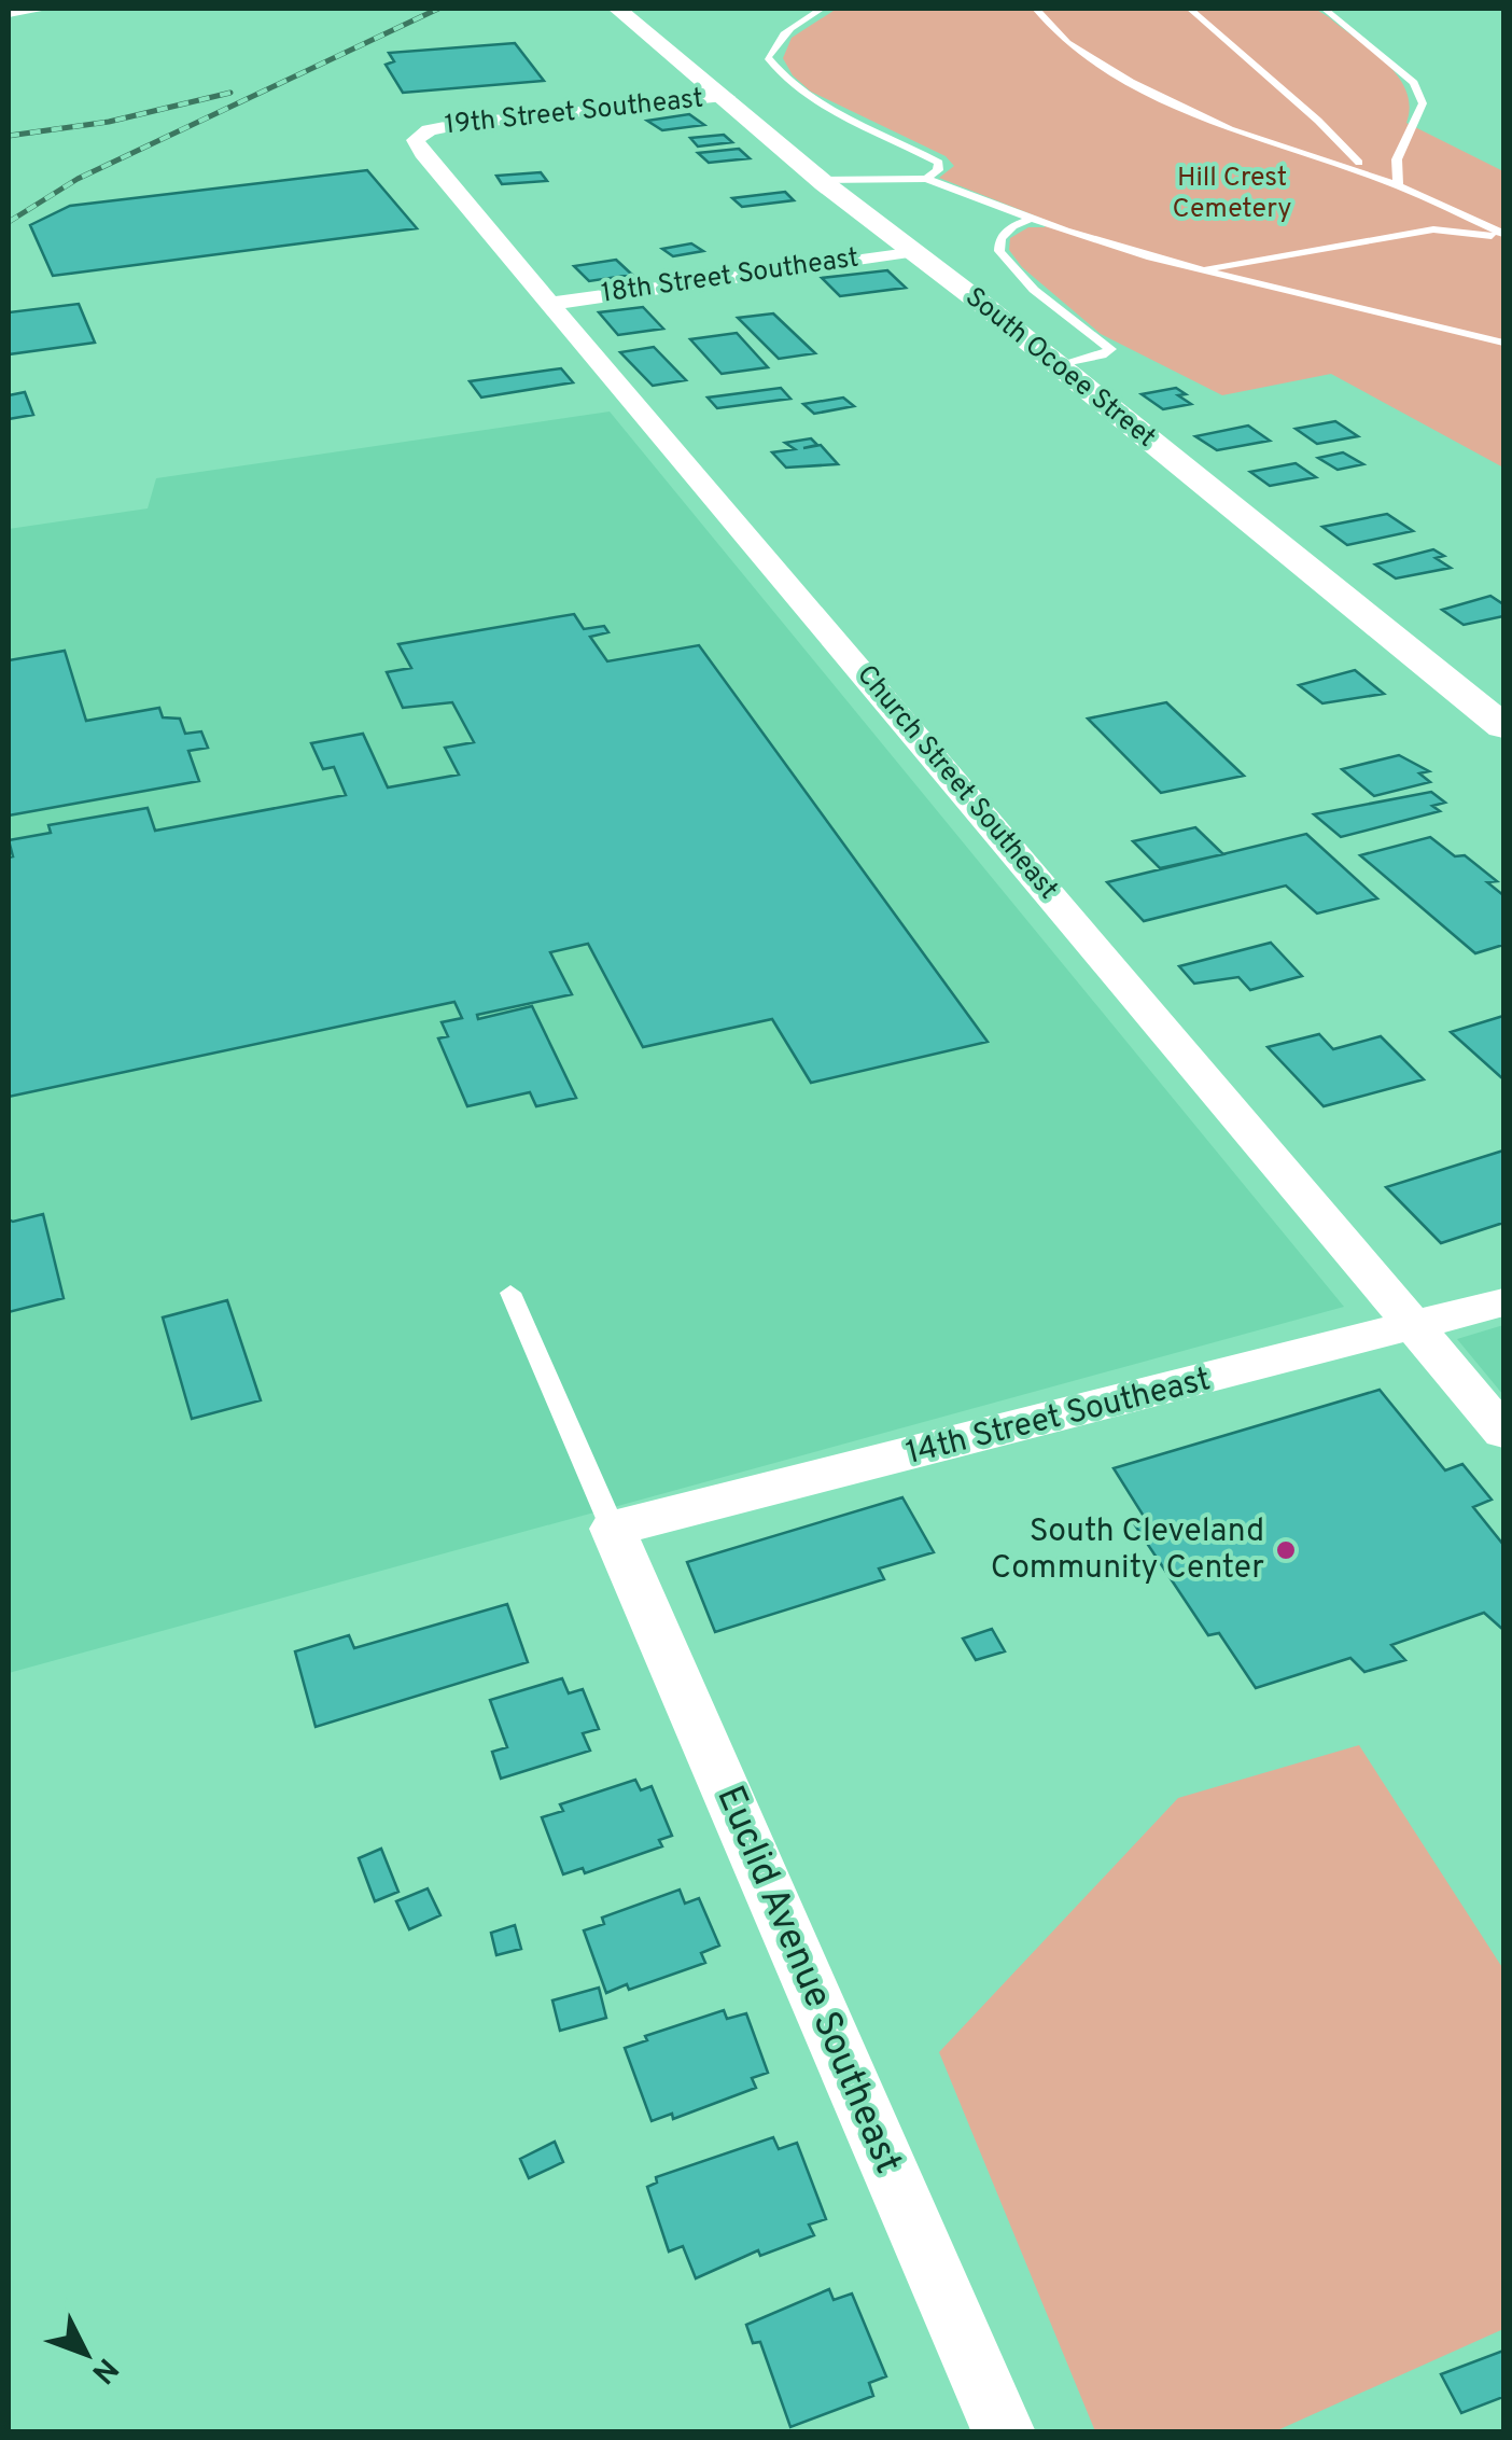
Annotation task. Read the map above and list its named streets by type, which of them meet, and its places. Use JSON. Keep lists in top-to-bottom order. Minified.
{"streets":{"street":["19th Street Southeast","18th Street Southeast","South Ocoee Street","Church Street Southeast","14th Street Southeast","Euclid Avenue Southeast"]},"crossings":[["19th Street Southeast","South Ocoee Street"],["19th Street Southeast","Church Street Southeast"],["18th Street Southeast","South Ocoee Street"],["18th Street Southeast","Church Street Southeast"],["Church Street Southeast","14th Street Southeast"],["14th Street Southeast","Euclid Avenue Southeast"]],"parks":["Hill Crest Cemetery"],"places":["South Cleveland Community Center"],"north":"bottom right"}
